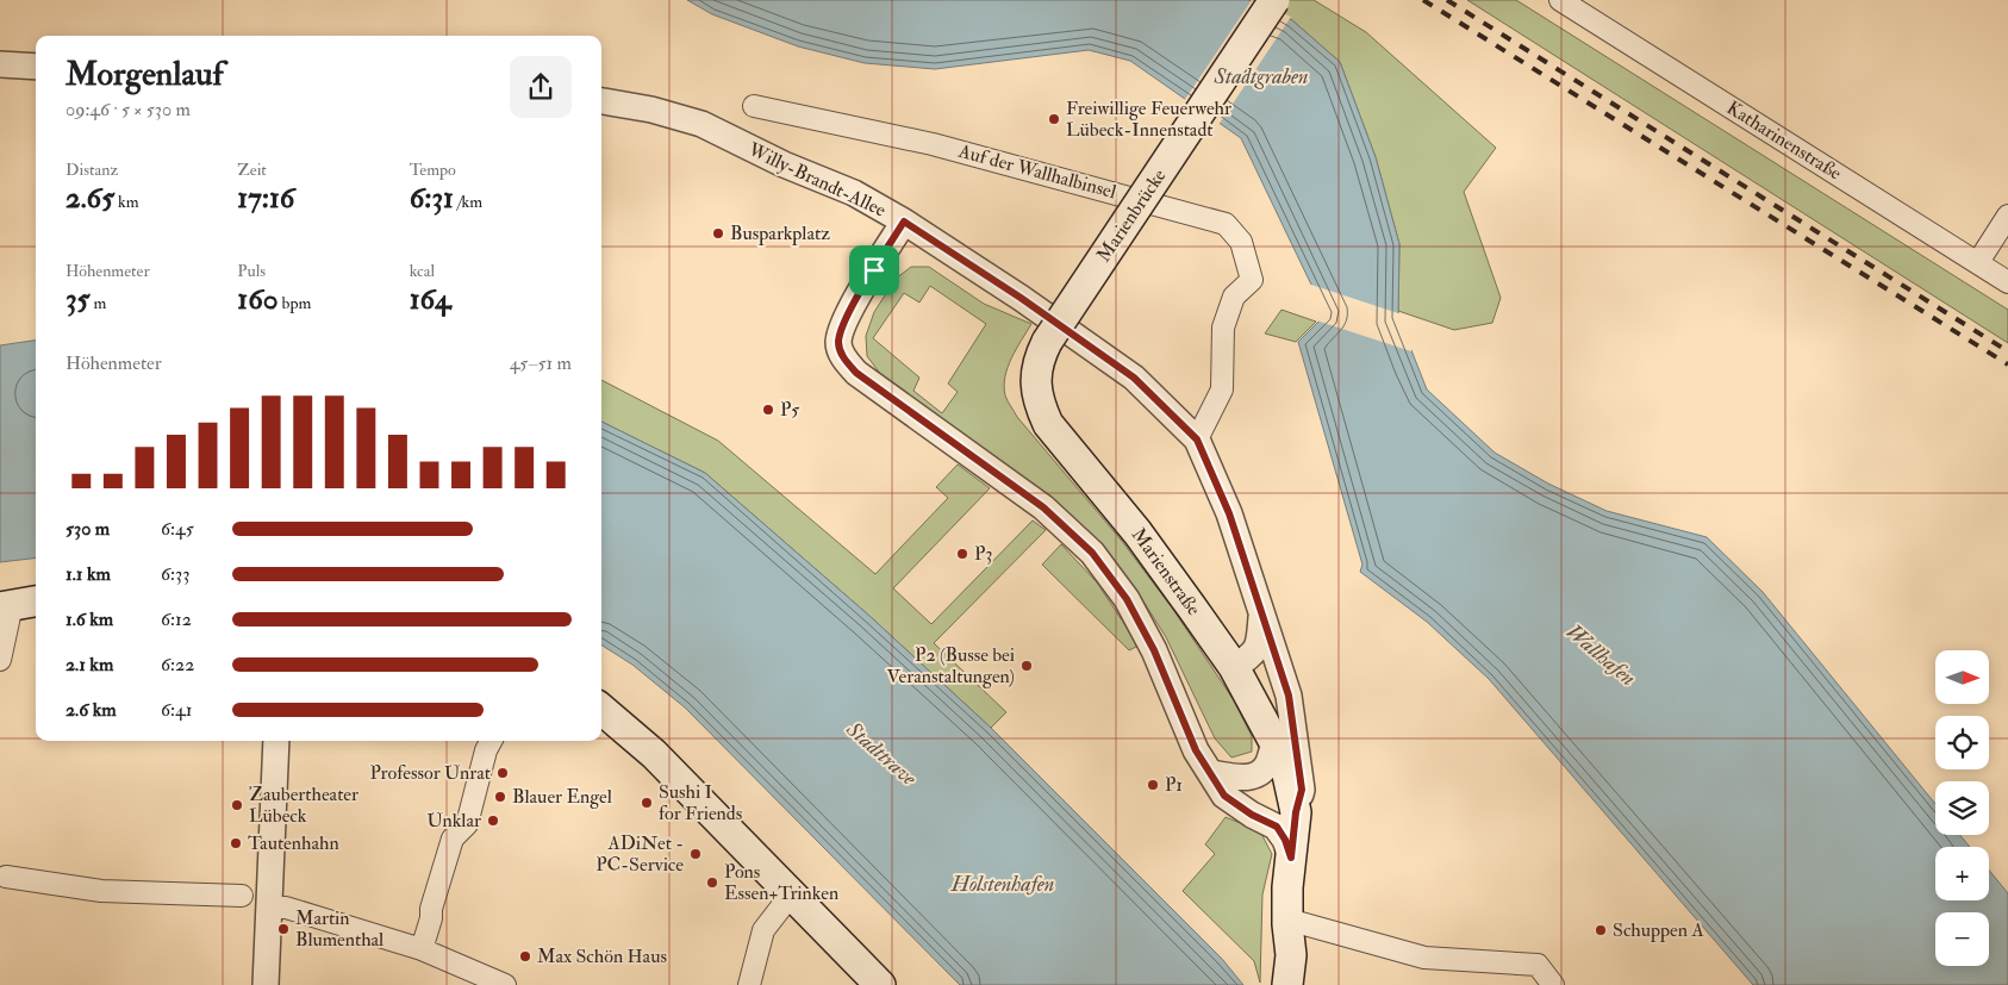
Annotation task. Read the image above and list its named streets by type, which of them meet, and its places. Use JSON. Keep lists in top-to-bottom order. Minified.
{"streets":{"main road":["Willy-Brandt-Allee","Marienbrücke","Marienstraße"],"street":["Katharinenstraße","Auf der Wallhalbinsel"]},"crossings":[["Auf der Wallhalbinsel","Willy-Brandt-Allee"],["Willy-Brandt-Allee","Marienstraße"],["Marienbrücke","Marienstraße"]],"water":["Stadtgraben","Wallhafen","Stadttrave","Holstenhafen"],"places":["Freiwillige Feuerwehr Lübeck-Innenstadt","Busparkplatz","P5","P3","P2 (Busse bei Veranstaltungen)","Professor Unrat","P1","Blauer Engel","Sushi I for Friends","Zaubertheater Lübeck","Unklar","Tautenhahn","ADiNet - PC-Service","Pons Essen+Trinken","Martin Blumenthal","Schuppen A","Max Schön Haus"],"north":"right","page":{"heading":["Morgenlauf","09:46 · 5 × 530 m"],"stats":[["Distanz","2.65 km"],["Zeit","17:16"],["Tempo","6:31 /km"],["Höhenmeter","35 m"],["Puls","160 bpm"],["kcal","164"]],"chart":["Höhenmeter","45–51 m"],"list":[{"name":"530 m","note":"6:45"},{"name":"1.1 km","note":"6:33"},{"name":"1.6 km","note":"6:12"},{"name":"2.1 km","note":"6:22"},{"name":"2.6 km","note":"6:41"}],"map_buttons":["+","−"]}}
